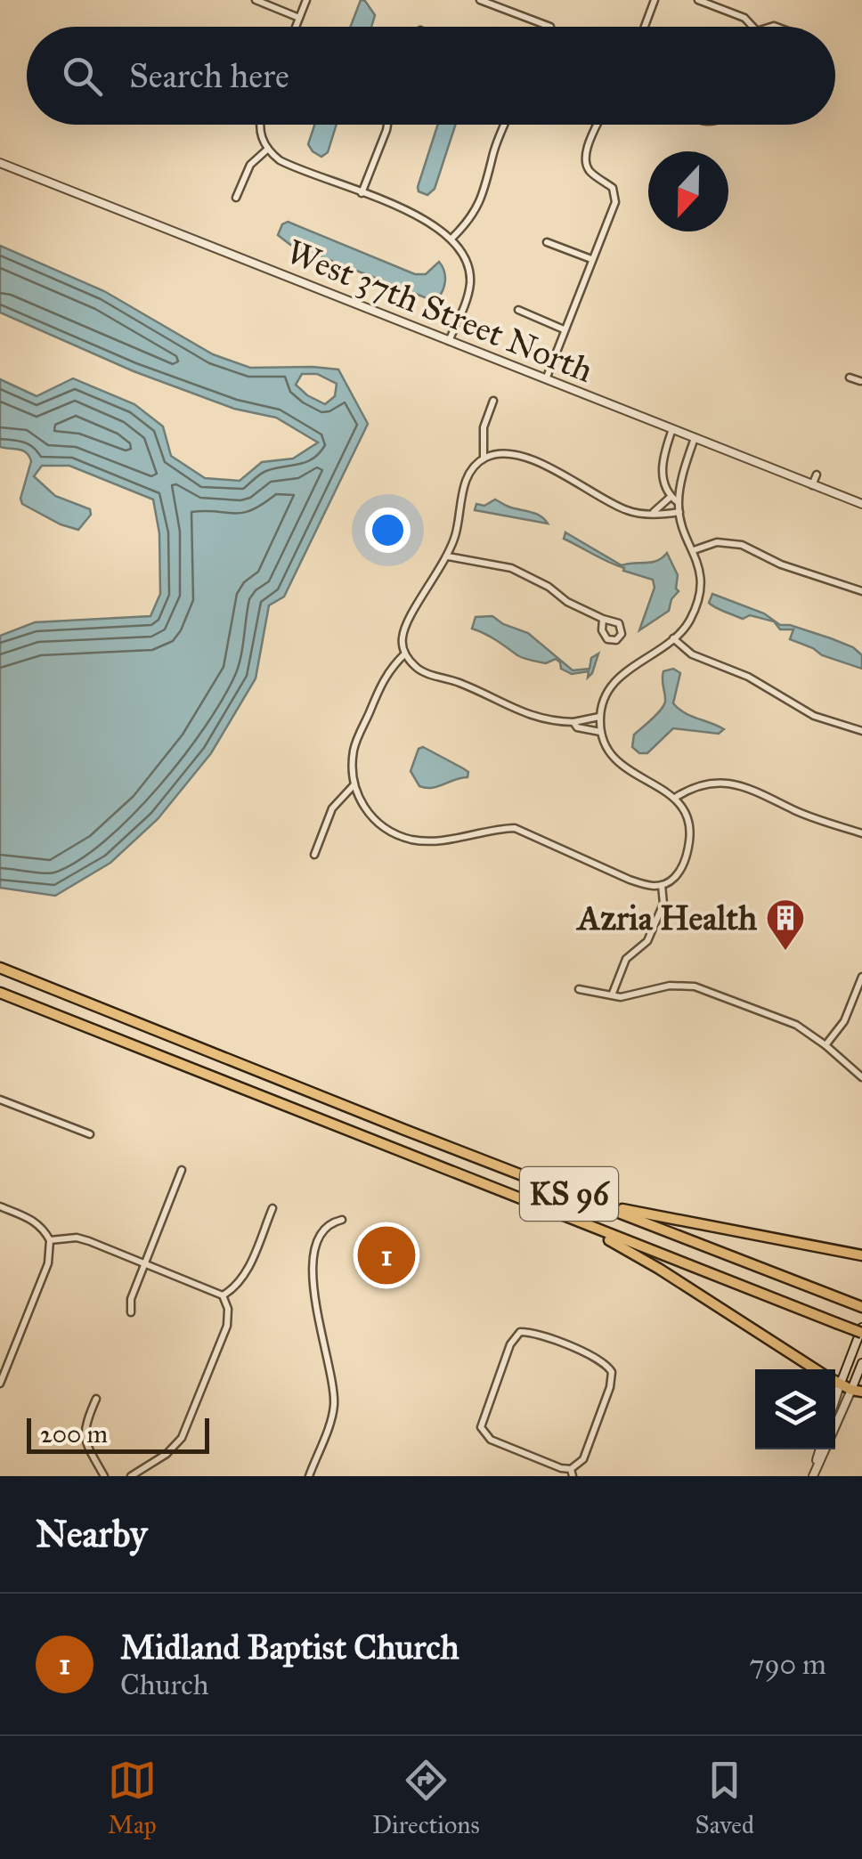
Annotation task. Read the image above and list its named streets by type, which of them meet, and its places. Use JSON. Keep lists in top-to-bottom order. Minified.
{"streets":{"highway":["KS 96"],"street":["West 37th Street North"]},"places":{"building":["Azria Health"]},"scale_bar":"200 m","north":"bottom","page":{"search":"Search here","pins":"1","scale":"200 m","heading":"Nearby","list":[{"mark":"1","name":"Midland Baptist Church","note":"Church","value":"790 m"}],"nav":["Map","Directions","Saved"]}}
